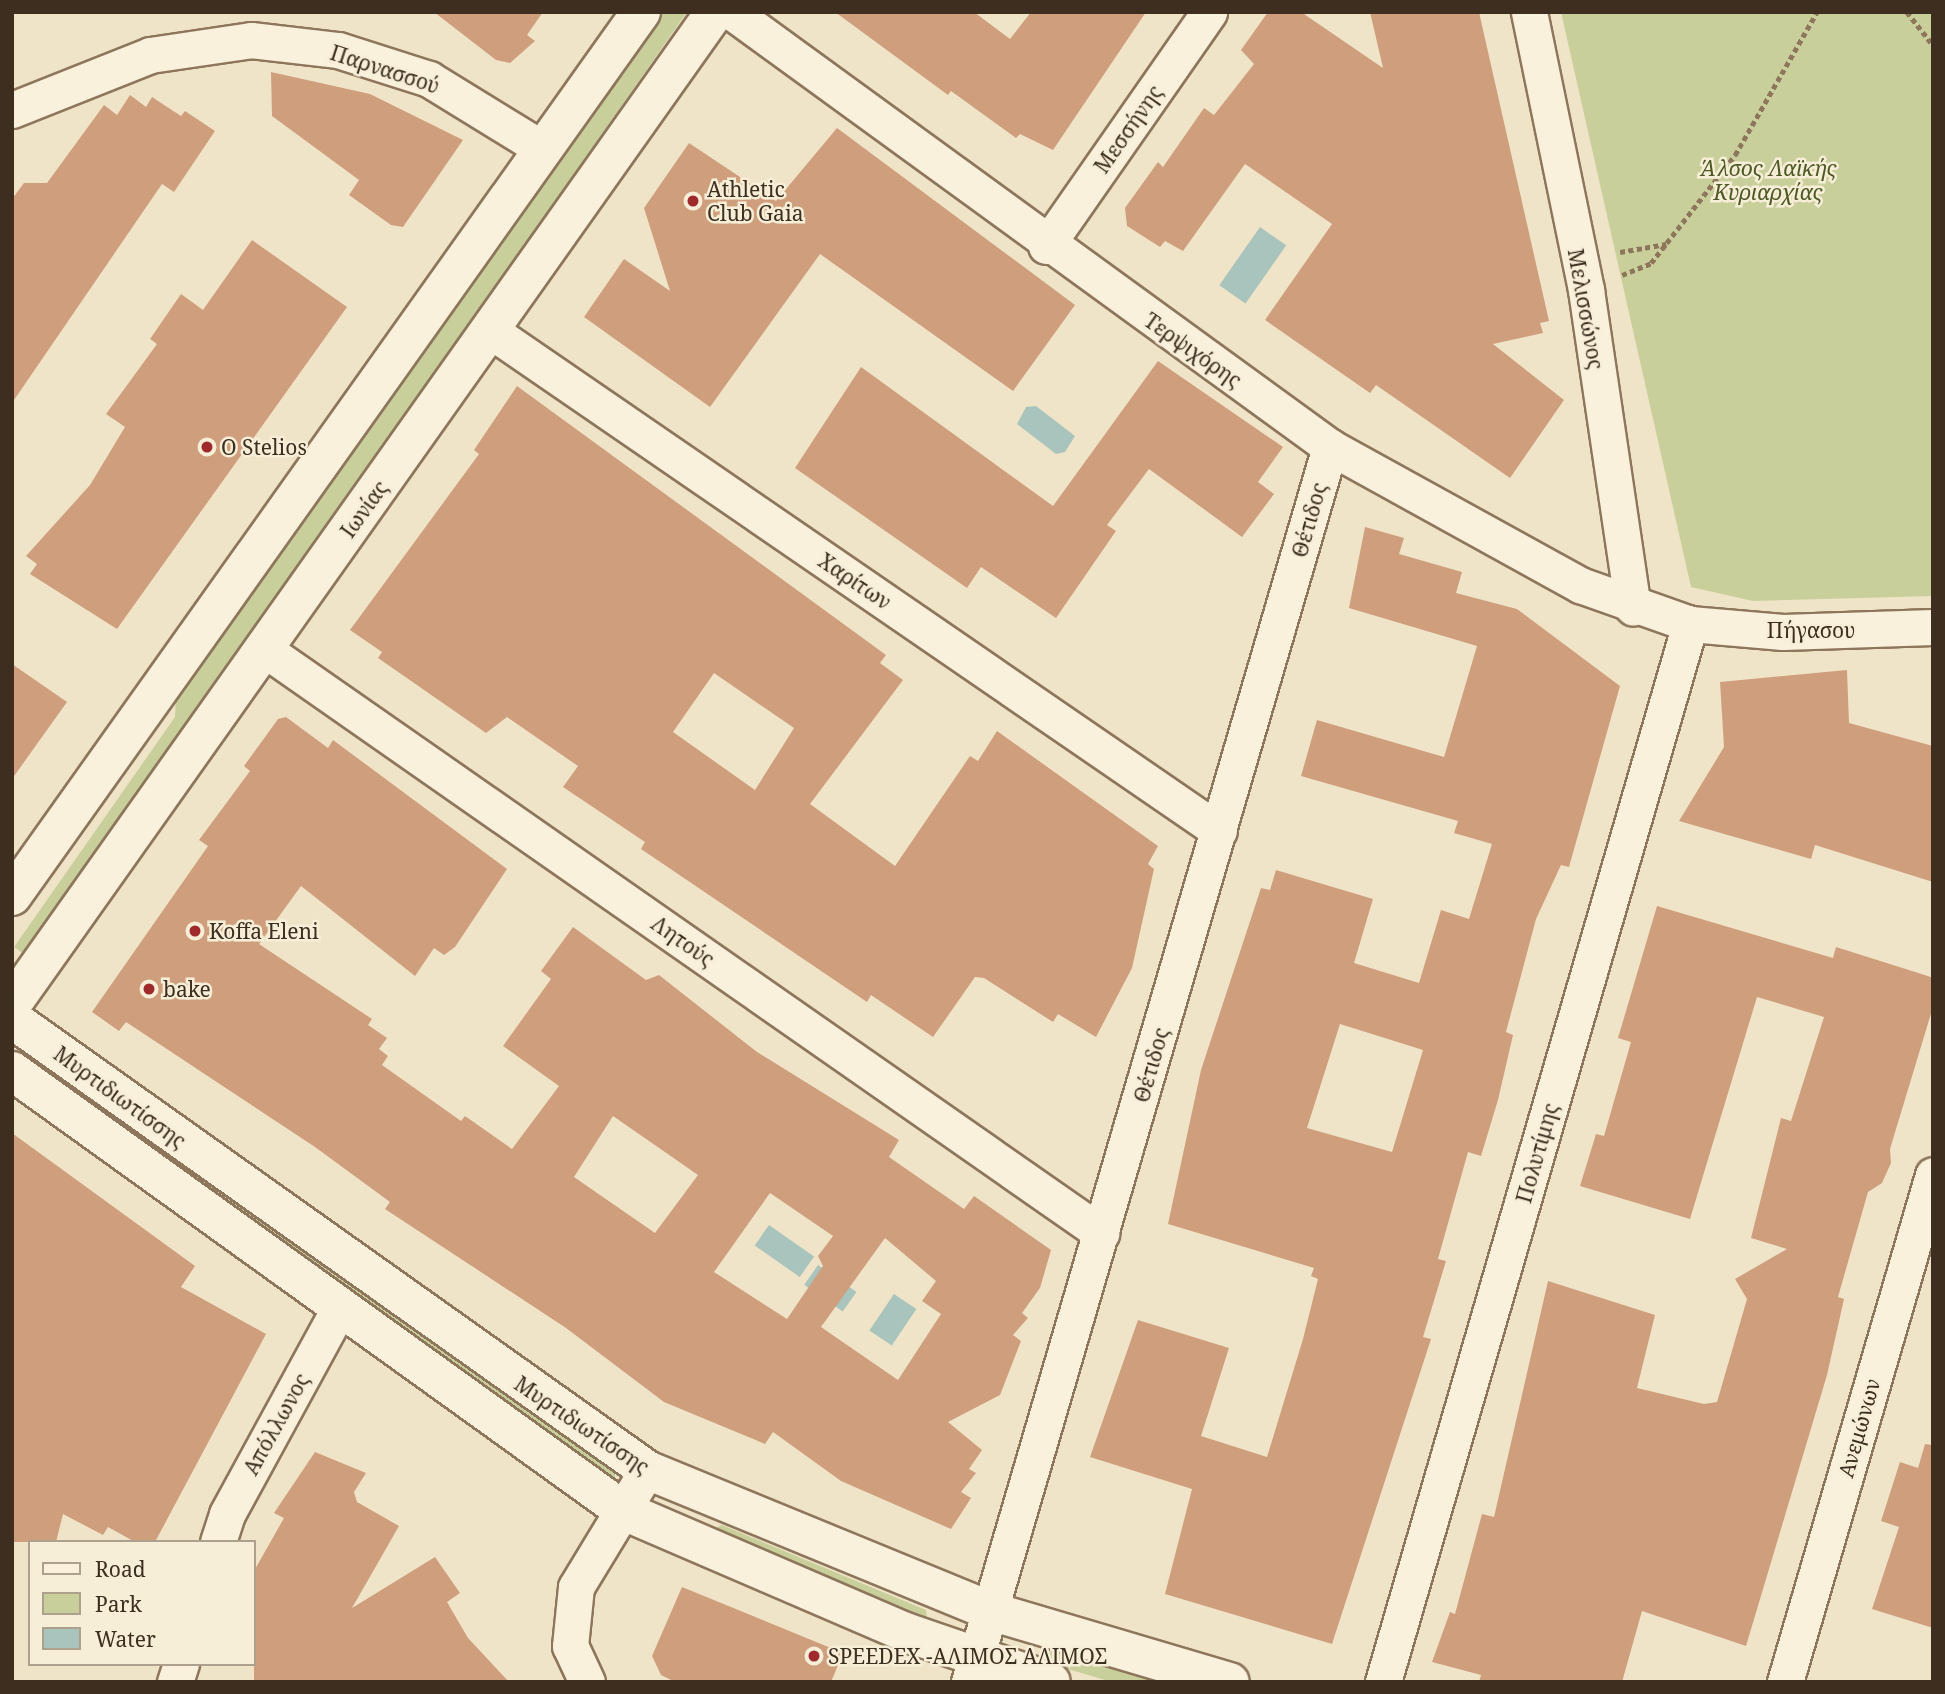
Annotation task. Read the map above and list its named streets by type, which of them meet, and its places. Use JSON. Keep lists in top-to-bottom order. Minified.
{"streets":{"street":["Παρνασσού","Μεσσήνης","Μελισσώνος","Τερψιχόρης","Ιωνίας","Θέτιδος","Χαρίτων","Πήγασου","Λητούς","Μυρτιδιωτίσσης","Πολυτίμης","Απόλλωνος","Ανεμώνων"]},"crossings":[["Μεσσήνης","Τερψιχόρης"],["Μελισσώνος","Τερψιχόρης"],["Τερψιχόρης","Θέτιδος"],["Τερψιχόρης","Πήγασου"],["Τερψιχόρης","Πολυτίμης"],["Ιωνίας","Χαρίτων"],["Ιωνίας","Λητούς"],["Θέτιδος","Χαρίτων"],["Θέτιδος","Λητούς"],["Θέτιδος","Μυρτιδιωτίσσης"],["Πήγασου","Πολυτίμης"],["Μυρτιδιωτίσσης","Απόλλωνος"]],"parks":["Άλσος Λαϊκής Κυριαρχίας"],"places":["Athletic Club Gaia","O Stelios","Koffa Eleni","bake","SPEEDEX -ΑΛΙΜΟΣ ΑΛΙΜΟΣ"],"legend":["Road","Park","Water"]}
